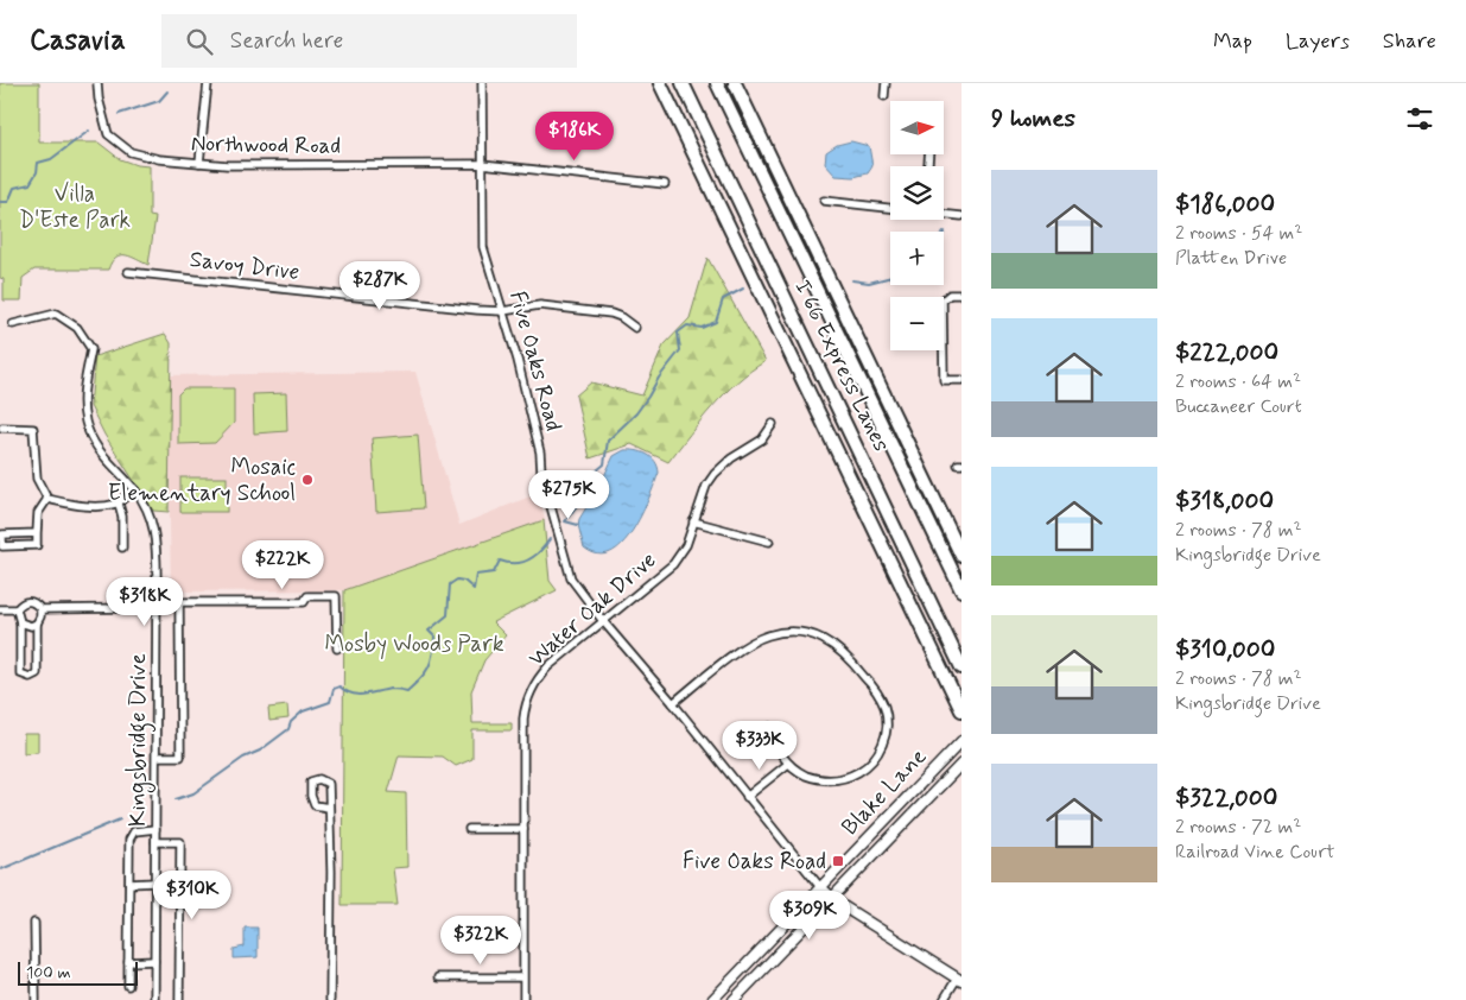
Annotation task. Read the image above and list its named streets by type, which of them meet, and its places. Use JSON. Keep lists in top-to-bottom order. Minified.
{"streets":{"highway":["I 66 Express Lanes"],"main road":["Five Oaks Road","Blake Lane"],"street":["Northwood Road","Savoy Drive","Water Oak Drive","Kingsbridge Drive"]},"crossings":[["Northwood Road","Five Oaks Road"],["Savoy Drive","Five Oaks Road"],["Five Oaks Road","Water Oak Drive"],["Five Oaks Road","Blake Lane"]],"parks":["Villa D'Este Park","Mosby Woods Park"],"places":{"other":["Mosaic Elementary School"],"transit":["Five Oaks Road"]},"scale_bar":"100 m","north":"right","page":{"header":"Casavia","search":"Search here","nav":["Map","Layers","Share"],"heading":"9 homes","map_buttons":["+","−"],"price":["$186K","$287K","$275K","$222K","$318K","$333K","$310K","$309K","$322K"],"list":[{"name":"$186,000","note":"2 rooms · 54 m² · Platten Drive"},{"name":"$222,000","note":"2 rooms · 64 m² · Buccaneer Court"},{"name":"$318,000","note":"2 rooms · 78 m² · Kingsbridge Drive"},{"name":"$310,000","note":"2 rooms · 78 m² · Kingsbridge Drive"},{"name":"$322,000","note":"2 rooms · 72 m² · Railroad Vine Court"}],"scale":"100 m"}}
